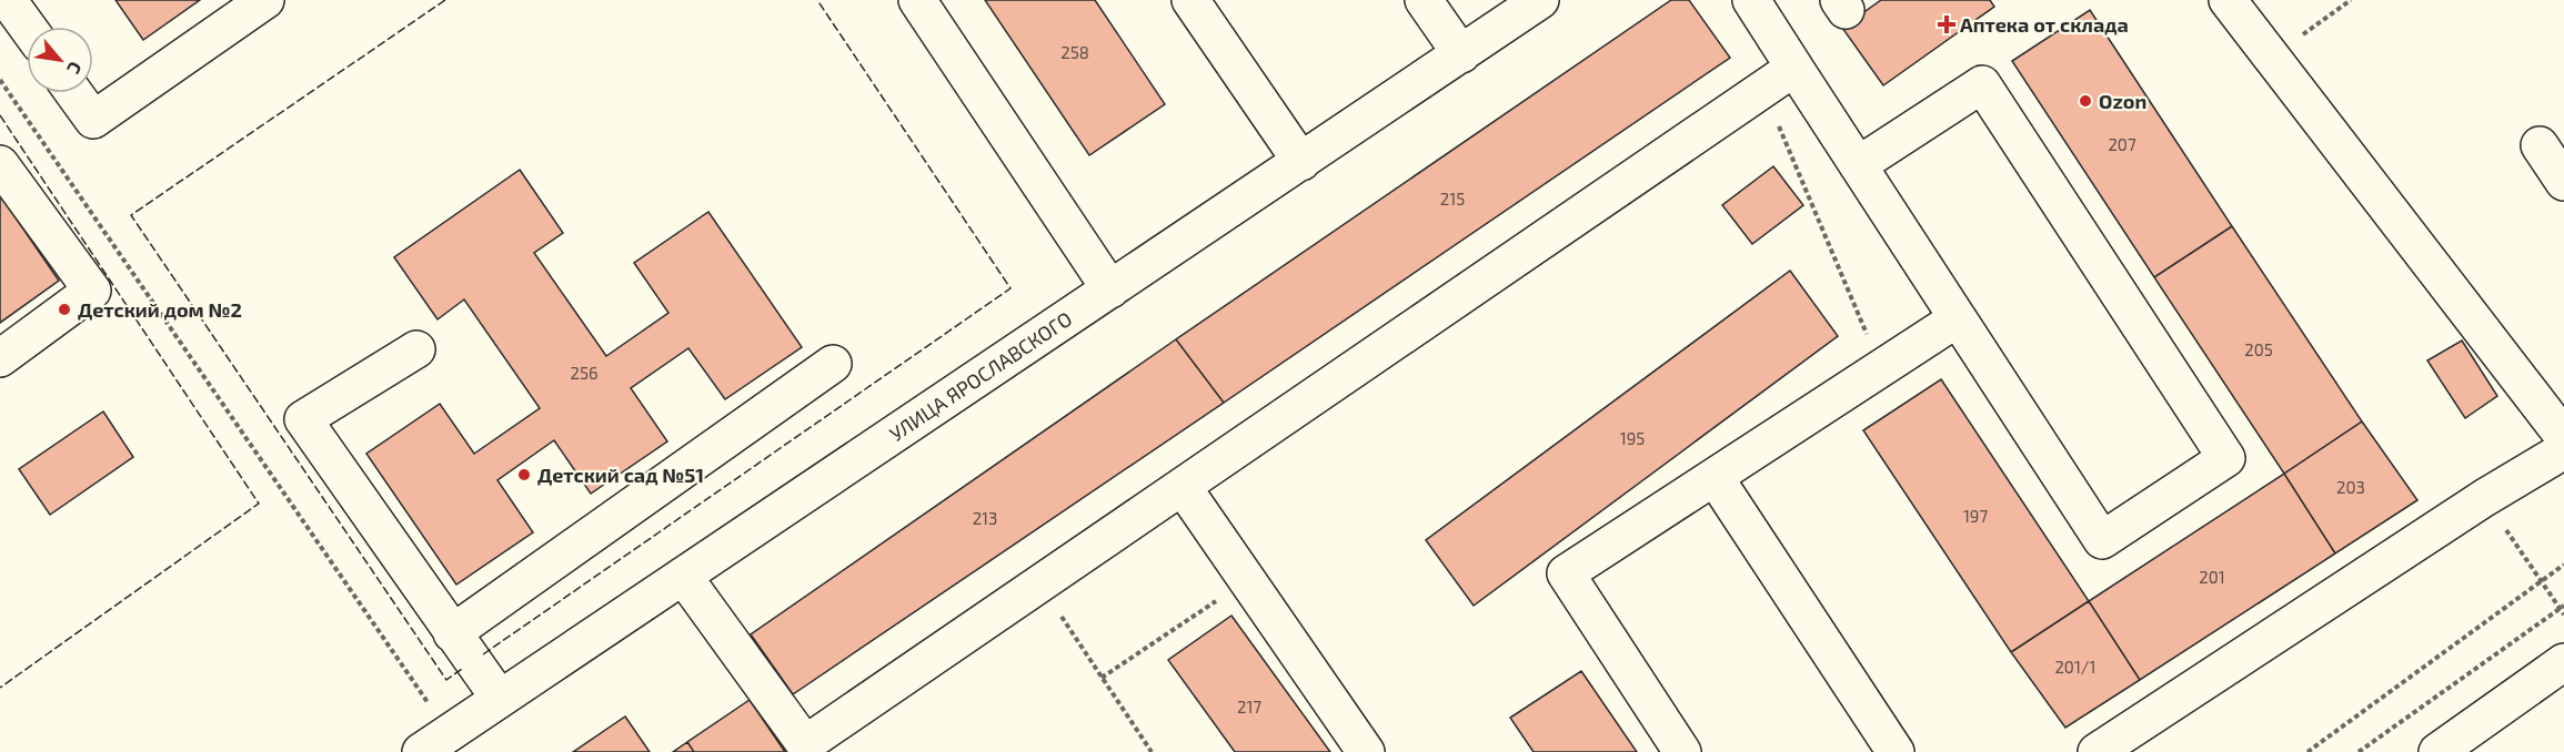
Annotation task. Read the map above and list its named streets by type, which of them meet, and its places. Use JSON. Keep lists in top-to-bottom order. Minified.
{"streets":{"street":["УЛИЦА ЯРОСЛАВСКОГО"]},"places":{"health":["Аптека от склада"],"other":["Ozon","Детский дом №2","Детский сад №51"]},"house_numbers":["258","207","215","205","256","195","203","197","213","201","201/1","217"],"north":"bottom right"}
